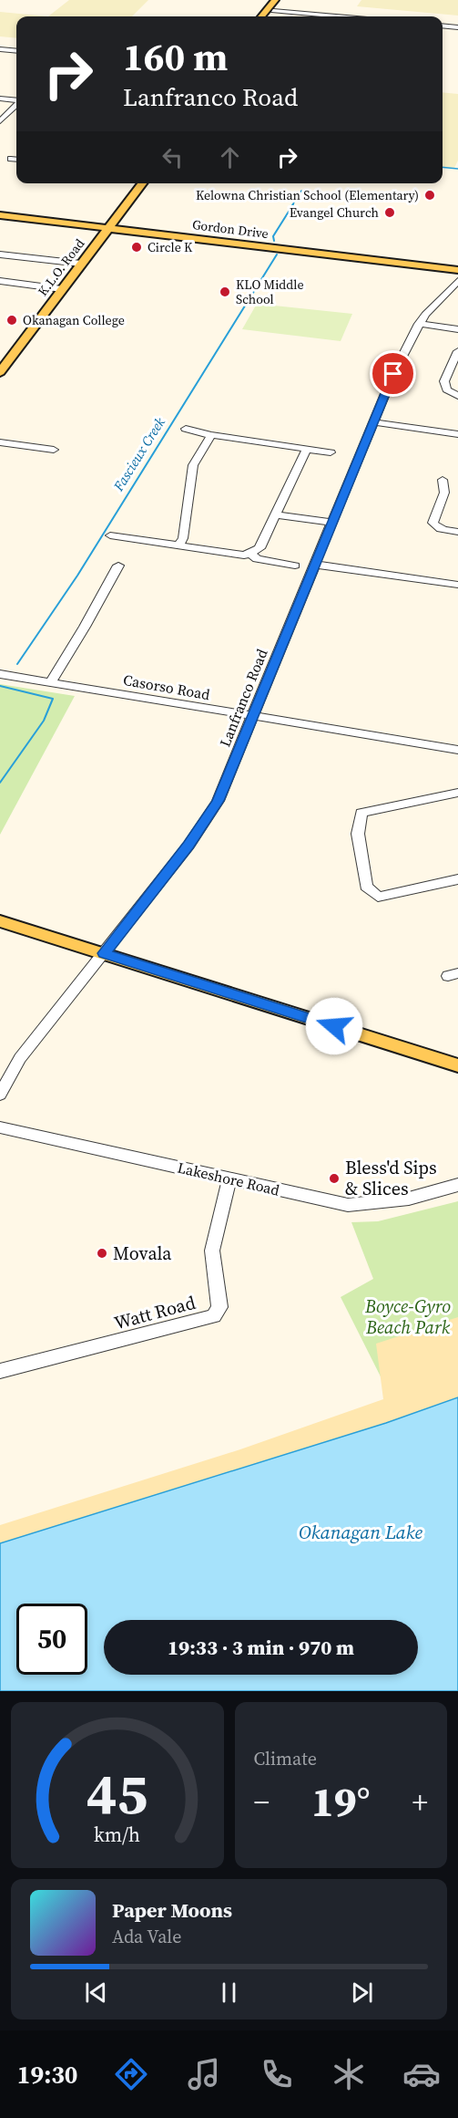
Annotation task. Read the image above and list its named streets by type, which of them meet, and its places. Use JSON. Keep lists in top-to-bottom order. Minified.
{"streets":{"main road":["Gordon Drive","K.L.O. Road"],"street":["Casorso Road","Lanfranco Road","Lakeshore Road","Watt Road"]},"crossings":[["Gordon Drive","K.L.O. Road"],["Casorso Road","Lanfranco Road"],["Lakeshore Road","Watt Road"]],"water":["Fascieux Creek","Okanagan Lake"],"parks":["Boyce-Gyro Beach Park"],"places":["Kelowna Christian School (Elementary)","Evangel Church","Circle K","KLO Middle School","Okanagan College","Bless'd Sips & Slices","Movala"],"page":{"turn":["160 m","Lanfranco Road"],"limit":"50","trip":"19:33 · 3 min · 970 m","tile":"Climate","heat":["−","19°","+"],"song":["Paper Moons","Ada Vale"],"tabs":"19:30","gauge":["45","km/h"]}}
